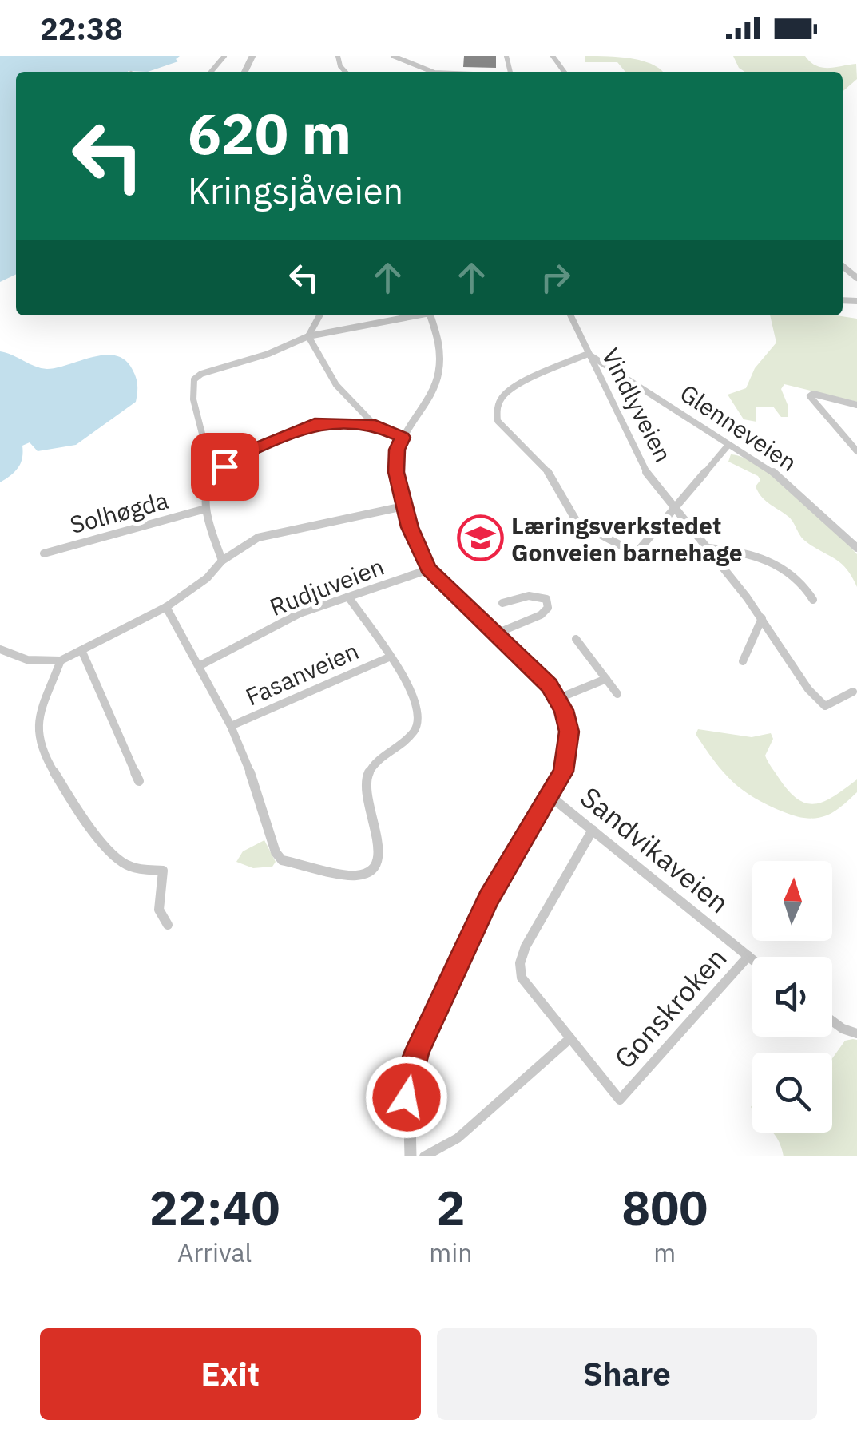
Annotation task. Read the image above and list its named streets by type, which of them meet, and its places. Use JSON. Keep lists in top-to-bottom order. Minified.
{"streets":{"street":["Vindlyveien","Glenneveien","Solhøgda","Rudjuveien","Fasanveien","Sandvikaveien","Gonskroken"]},"crossings":[["Vindlyveien","Glenneveien"],["Sandvikaveien","Gonskroken"]],"places":{"school or university":["Læringsverkstedet Gonveien barnehage"]},"north":"top","page":{"status":"22:38","turn":["620 m","Kringsjåveien"],"eta":["22:40","Arrival","2","min","800","m"],"buttons":["Exit","Share"]}}
